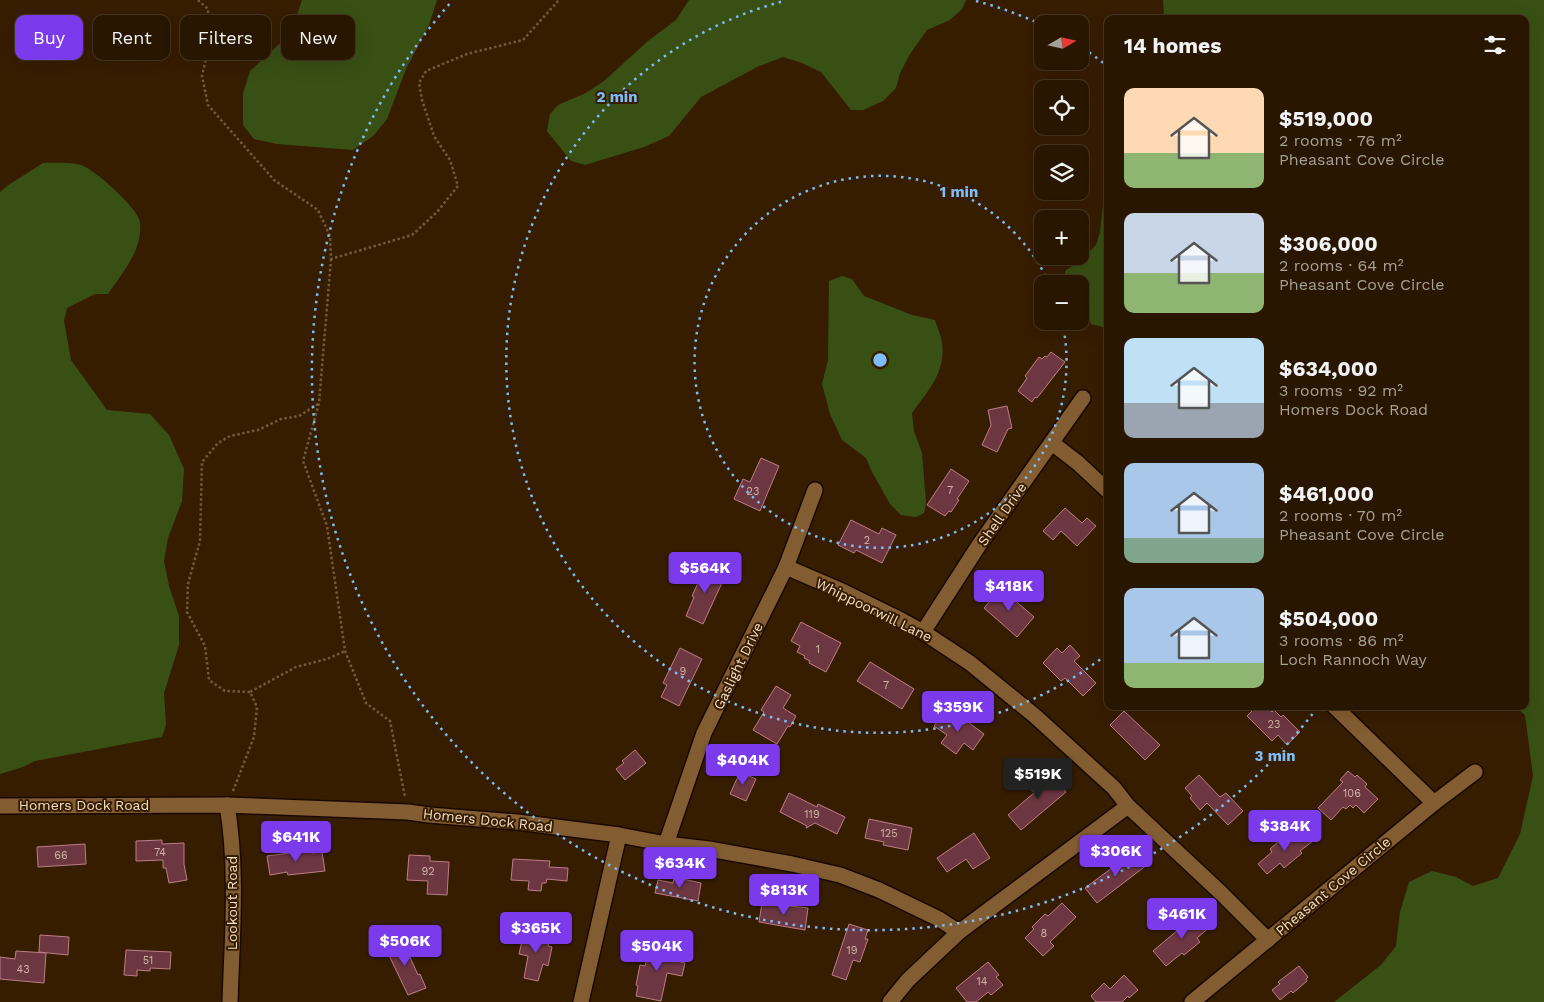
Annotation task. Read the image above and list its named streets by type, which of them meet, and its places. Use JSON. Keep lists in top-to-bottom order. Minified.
{"streets":{"street":["Shell Drive","Whippoorwill Lane","Gaslight Drive","Homers Dock Road","Pheasant Cove Circle","Lookout Road"]},"crossings":[["Shell Drive","Whippoorwill Lane"],["Whippoorwill Lane","Gaslight Drive"],["Whippoorwill Lane","Pheasant Cove Circle"],["Gaslight Drive","Homers Dock Road"],["Homers Dock Road","Lookout Road"]],"house_numbers":["7","23","2","1","9","7","23","106","119","125","74","66","92","8","19","51","43","14"],"north":"right","page":{"map_buttons":["+","−"],"chip":["Buy","Rent","Filters","New"],"heading":"14 homes","list":[{"name":"$519,000","note":"2 rooms · 76 m² · Pheasant Cove Circle"},{"name":"$306,000","note":"2 rooms · 64 m² · Pheasant Cove Circle"},{"name":"$634,000","note":"3 rooms · 92 m² · Homers Dock Road"},{"name":"$461,000","note":"2 rooms · 70 m² · Pheasant Cove Circle"},{"name":"$504,000","note":"3 rooms · 86 m² · Loch Rannoch Way"}],"price":["$564K","$418K","$359K","$404K","$519K","$384K","$641K","$306K","$634K","$813K","$461K","$365K","$506K","$504K"]},"rings":["2 min","1 min","3 min"]}
